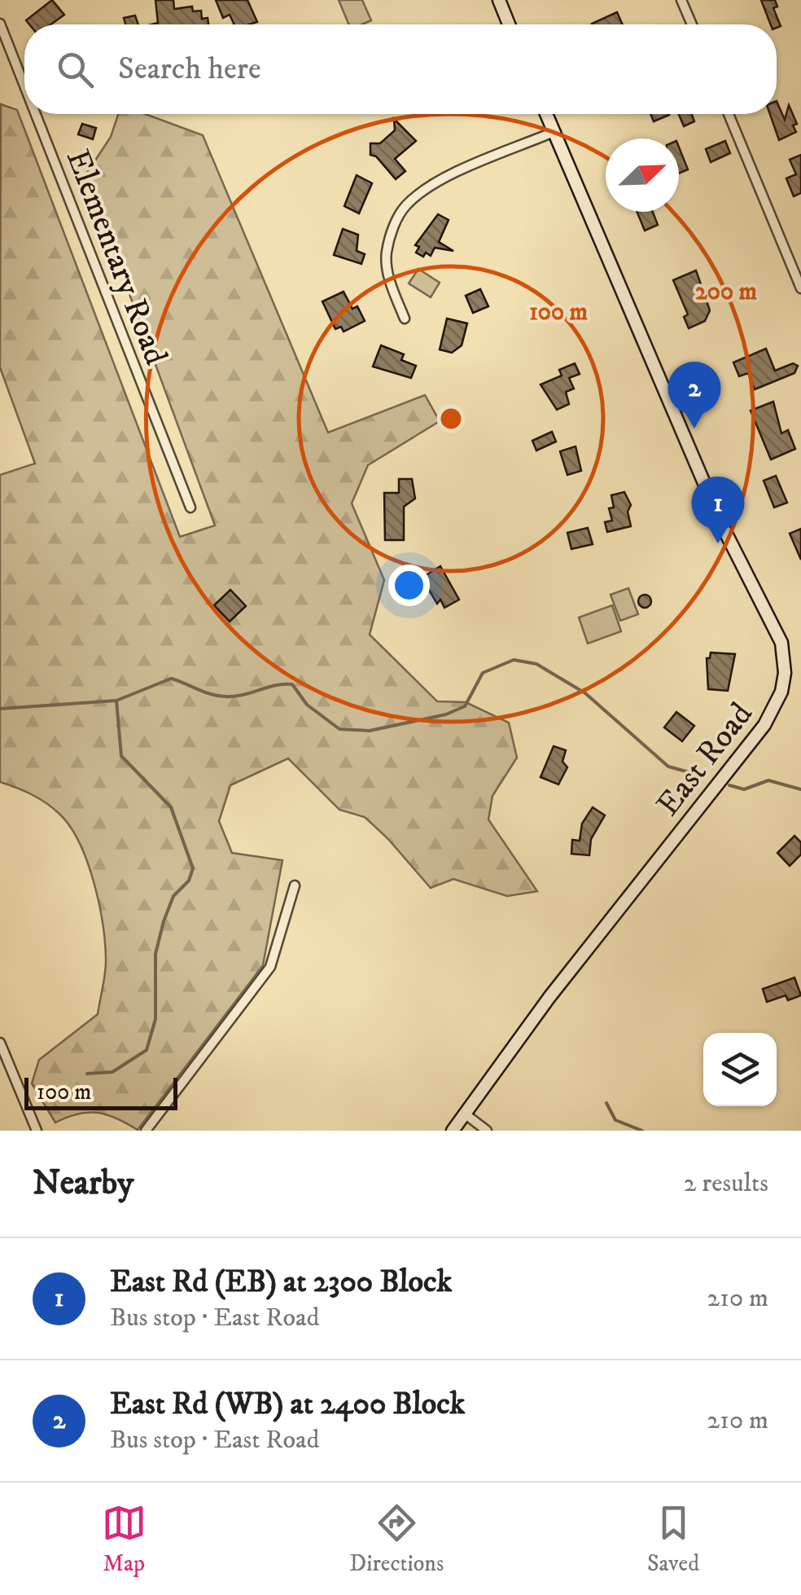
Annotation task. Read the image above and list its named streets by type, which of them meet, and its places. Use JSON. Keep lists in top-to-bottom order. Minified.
{"streets":{"main road":["East Road"],"street":["Elementary Road"]},"scale_bar":"100 m","north":"top right","page":{"search":"Search here","pins":["2","1"],"scale":"100 m","heading":["Nearby","2 results"],"list":[{"mark":"1","name":"East Rd (EB) at 2300 Block","note":"Bus stop · East Road","value":"210 m"},{"mark":"2","name":"East Rd (WB) at 2400 Block","note":"Bus stop · East Road","value":"210 m"}],"nav":["Map","Directions","Saved"]},"rings":["200 m","100 m"]}
